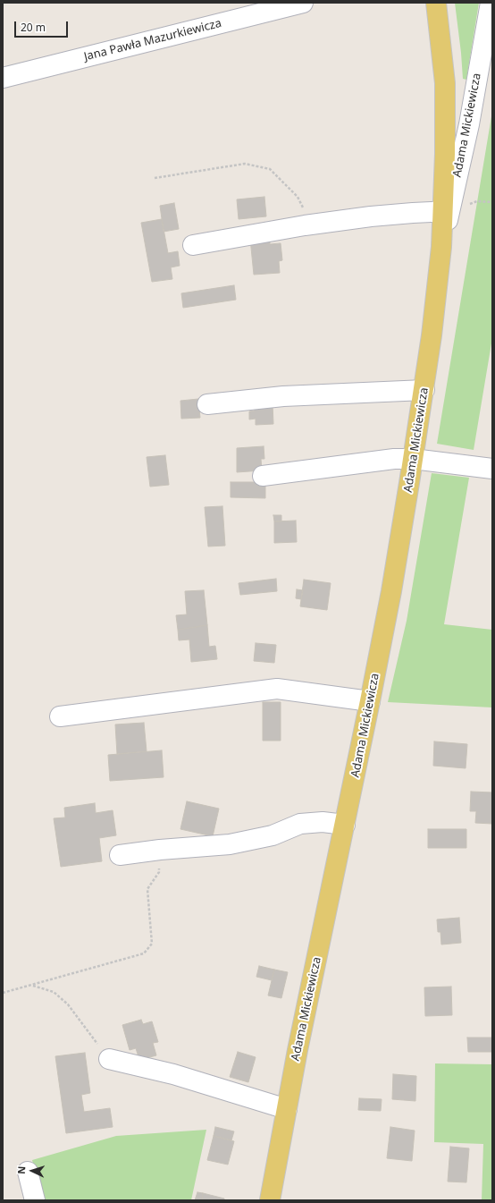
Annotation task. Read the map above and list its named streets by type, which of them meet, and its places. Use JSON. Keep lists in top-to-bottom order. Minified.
{"streets":{"main road":["Adama Mickiewicza"],"street":["Jana Pawła Mazurkiewicza"]},"scale_bar":"20 m","north":"left"}
